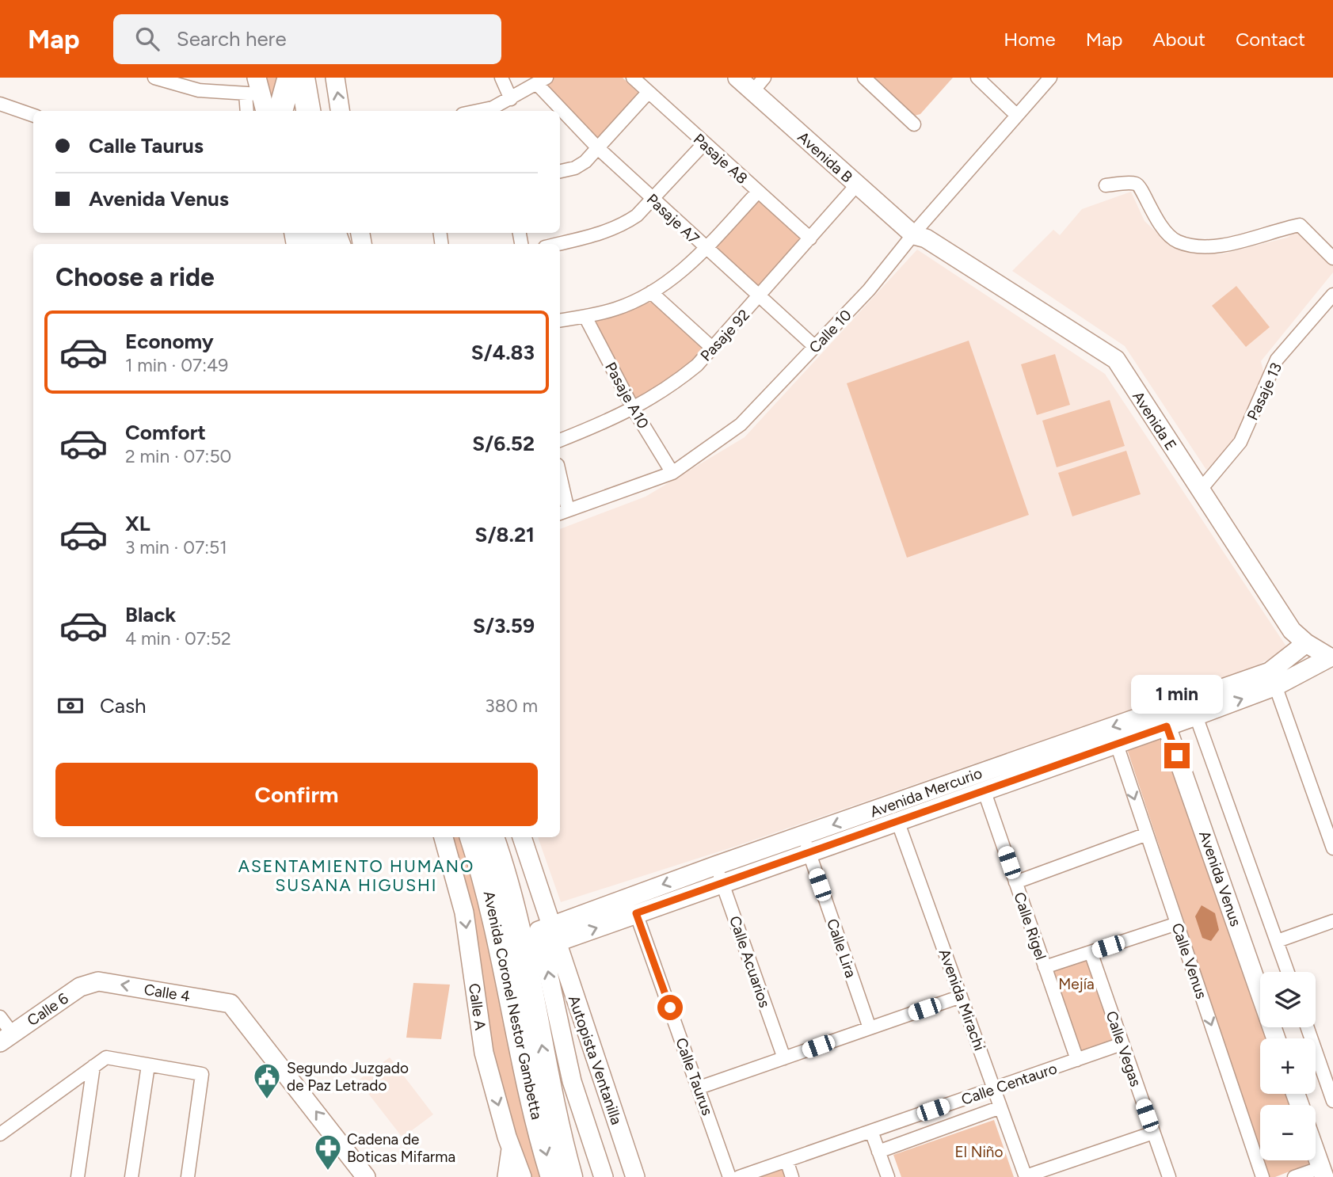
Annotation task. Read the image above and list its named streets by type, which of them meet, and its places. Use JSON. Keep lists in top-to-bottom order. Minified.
{"streets":{"highway":["Avenida Coronel Nestor Gambetta"],"street":["Avenida B","Pasaje A8","Pasaje A7","Calle 10","Pasaje 92","Pasaje 13","Pasaje A10","Avenida E","Avenida Mercurio","Avenida Venus","Calle Rigel","Calle Lira","Calle Venus","Calle Acuarios","Calle 4","Avenida Mirachi","Calle A","Calle 6","Calle Vegas","Autopista Ventanilla","Calle Taurus","Calle Centauro"]},"crossings":[["Avenida B","Calle 10"],["Avenida B","Pasaje 92"],["Avenida B","Avenida E"],["Pasaje A8","Pasaje 92"],["Pasaje A7","Calle 10"],["Pasaje A7","Pasaje 92"],["Calle 10","Pasaje A10"],["Calle 10","Avenida E"],["Pasaje 92","Pasaje A10"],["Pasaje 13","Avenida E"],["Avenida E","Avenida Mercurio"],["Avenida Mercurio","Avenida Venus"],["Avenida Mercurio","Calle Rigel"],["Avenida Mercurio","Calle Lira"],["Avenida Mercurio","Calle Venus"],["Avenida Mercurio","Calle Acuarios"],["Avenida Mercurio","Avenida Mirachi"],["Avenida Mercurio","Autopista Ventanilla"],["Avenida Mercurio","Calle Taurus"],["Calle Rigel","Calle Centauro"],["Calle 4","Calle 6"],["Avenida Mirachi","Calle Centauro"],["Calle Vegas","Calle Centauro"]],"one_way":["Calle 4"],"districts":["ASENTAMIENTO HUMANO SUSANA HIGUSHI"],"parks":["Mejía","El Niño"],"places":{"public building":["Segundo Juzgado de Paz Letrado"],"pharmacy":["Cadena de Boticas Mifarma"]},"page":{"header":"Map","search":"Search here","nav":["Home","Map","About","Contact"],"banner":["Calle Taurus","Avenida Venus"],"heading":"Choose a ride","list":[{"name":"Economy","note":"1 min · 07:49","value":"S/4.83"},{"name":"Comfort","note":"2 min · 07:50","value":"S/6.52"},{"name":"XL","note":"3 min · 07:51","value":"S/8.21"},{"name":"Black","note":"4 min · 07:52","value":"S/3.59"}],"bubble":"1 min","pay":["Cash","380 m"],"buttons":"Confirm","map_buttons":["+","−"]}}
